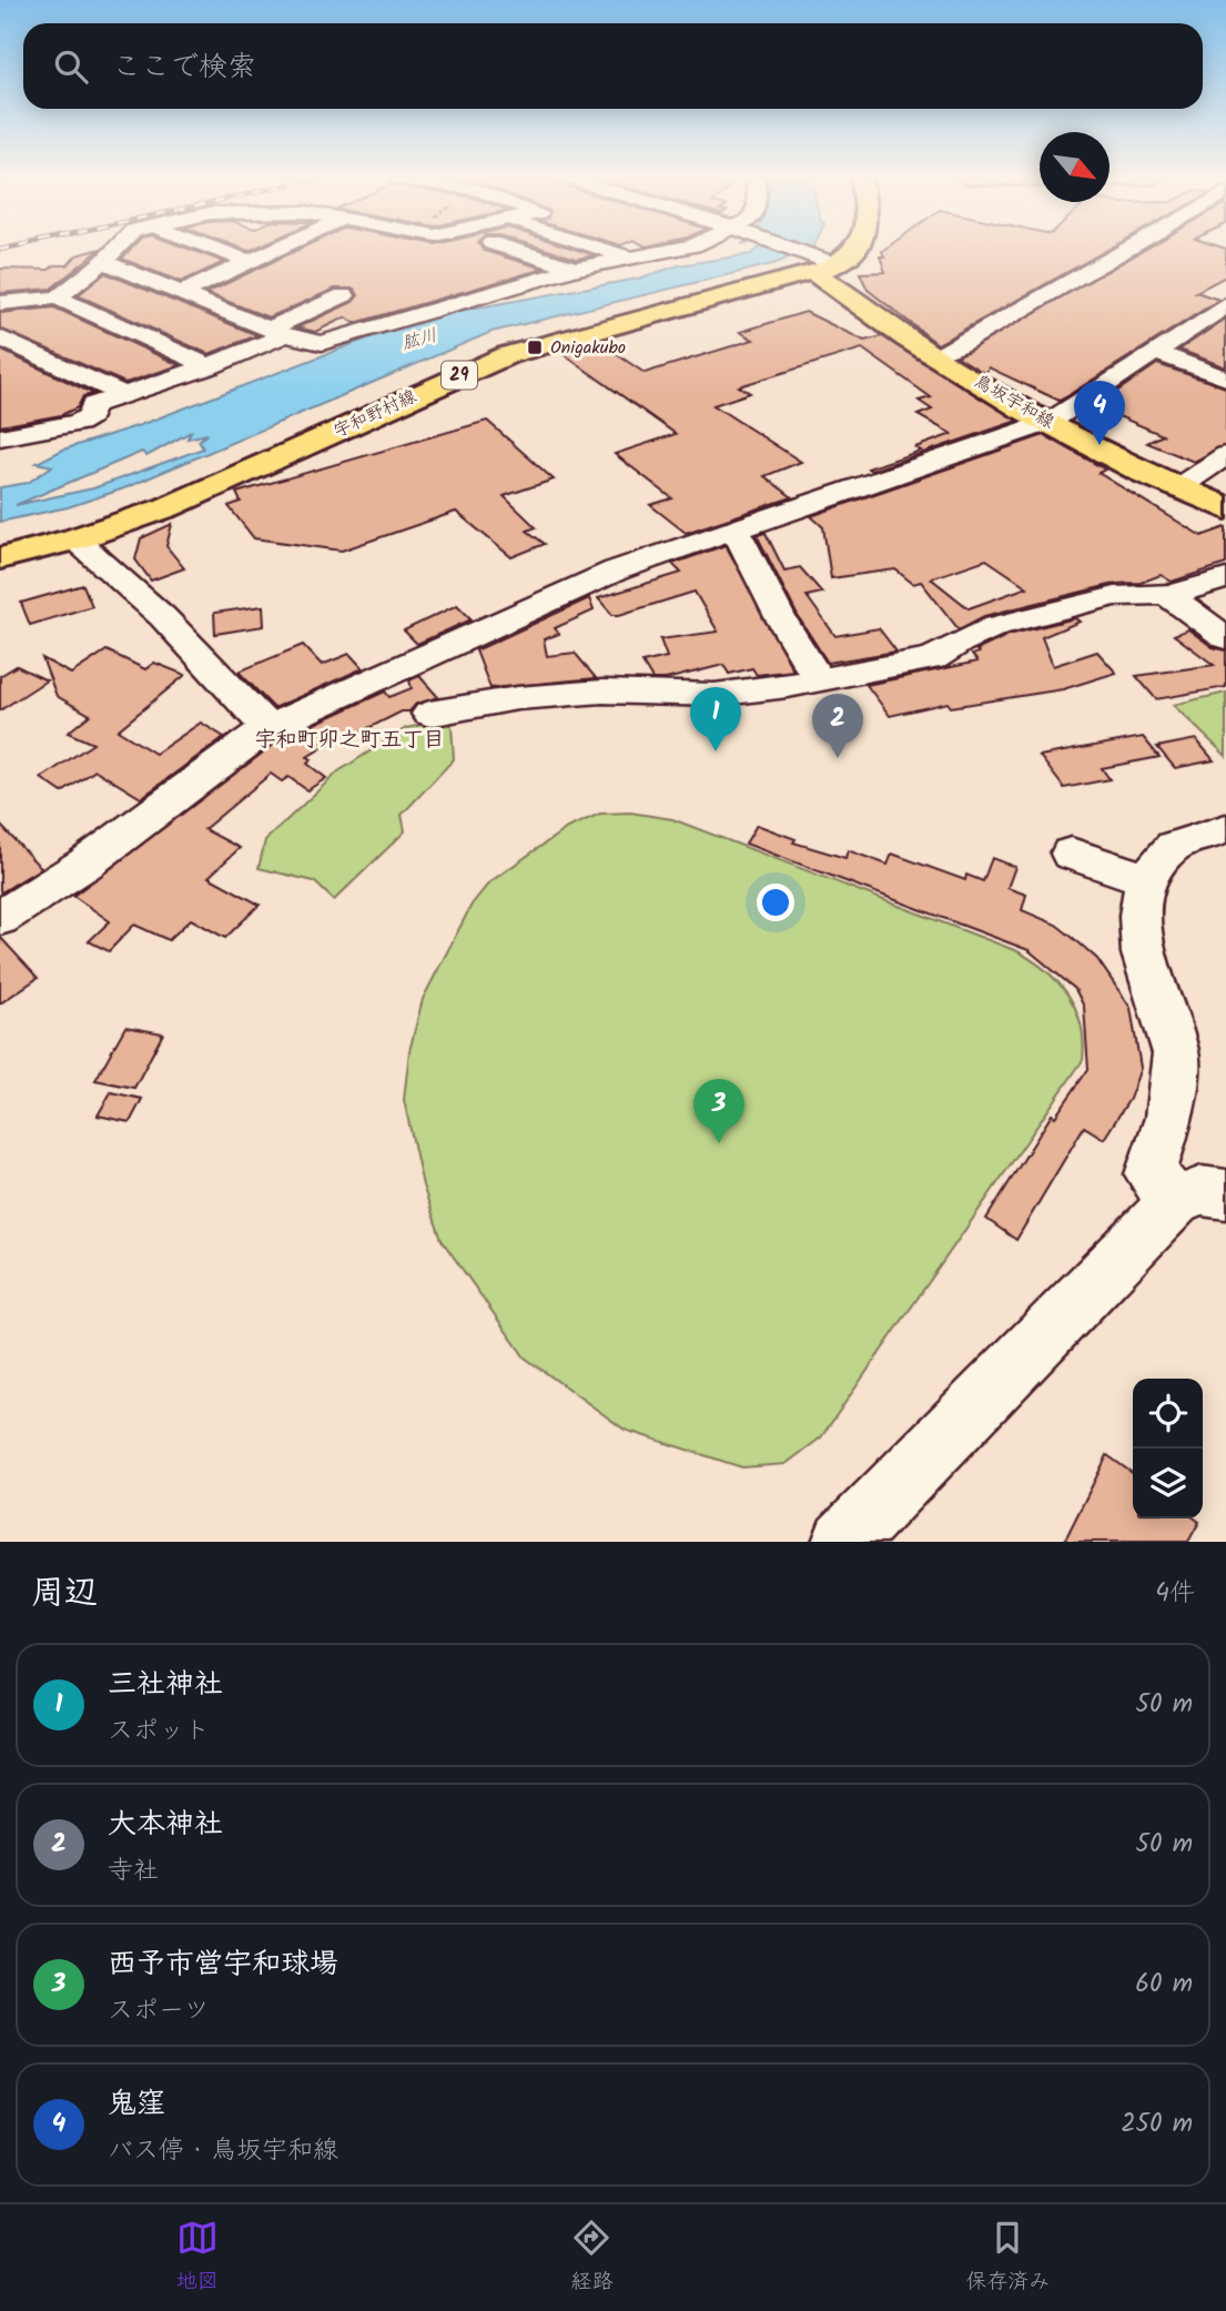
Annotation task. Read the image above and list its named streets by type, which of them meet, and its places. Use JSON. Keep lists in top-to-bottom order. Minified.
{"streets":{"main road":["29","鳥坂宇和線","宇和野村線"]},"crossings":[["鳥坂宇和線","宇和野村線"]],"districts":["宇和町卯之町五丁目"],"water":["肱川"],"places":{"transit":["Onigakubo"]},"north":"bottom right","page":{"search":"ここで検索","pins":["4","1","2","3"],"heading":["周辺","4件"],"list":[{"mark":"1","name":"三社神社","note":"スポット","value":"50 m"},{"mark":"2","name":"大本神社","note":"寺社","value":"50 m"},{"mark":"3","name":"西予市営宇和球場","note":"スポーツ","value":"60 m"},{"mark":"4","name":"鬼窪","note":"バス停 · 鳥坂宇和線","value":"250 m"}],"nav":["地図","経路","保存済み"]}}
